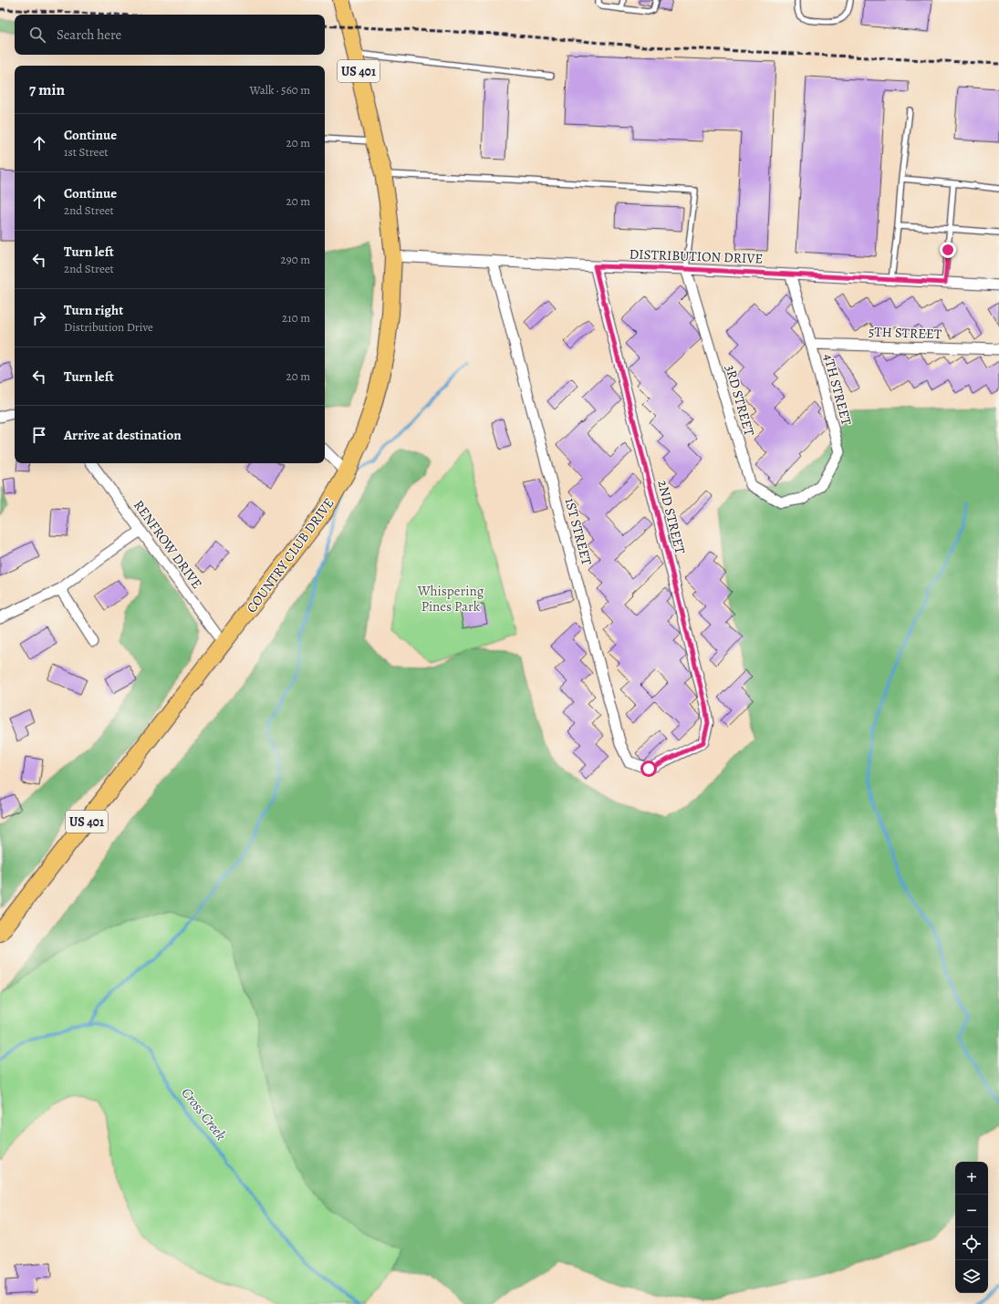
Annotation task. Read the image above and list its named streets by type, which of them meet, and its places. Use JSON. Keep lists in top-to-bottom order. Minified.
{"streets":{"main road":["US 401","COUNTRY CLUB DRIVE"],"street":["DISTRIBUTION DRIVE","5TH STREET","4TH STREET","3RD STREET","2ND STREET","1ST STREET","RENFROW DRIVE"]},"crossings":[["DISTRIBUTION DRIVE","4TH STREET"],["DISTRIBUTION DRIVE","3RD STREET"],["DISTRIBUTION DRIVE","2ND STREET"],["DISTRIBUTION DRIVE","1ST STREET"],["DISTRIBUTION DRIVE","COUNTRY CLUB DRIVE"],["5TH STREET","4TH STREET"],["4TH STREET","3RD STREET"],["2ND STREET","1ST STREET"],["RENFROW DRIVE","COUNTRY CLUB DRIVE"]],"water":["Cross Creek"],"parks":["Whispering Pines Park"],"page":{"search":"Search here","heading":["7 min","Walk · 560 m"],"list":[["Continue","1st Street","20 m"],["Continue","2nd Street","20 m"],["Turn left","2nd Street","290 m"],["Turn right","Distribution Drive","210 m"],["Turn left","20 m"],"Arrive at destination"],"map_buttons":["+","−"]}}
